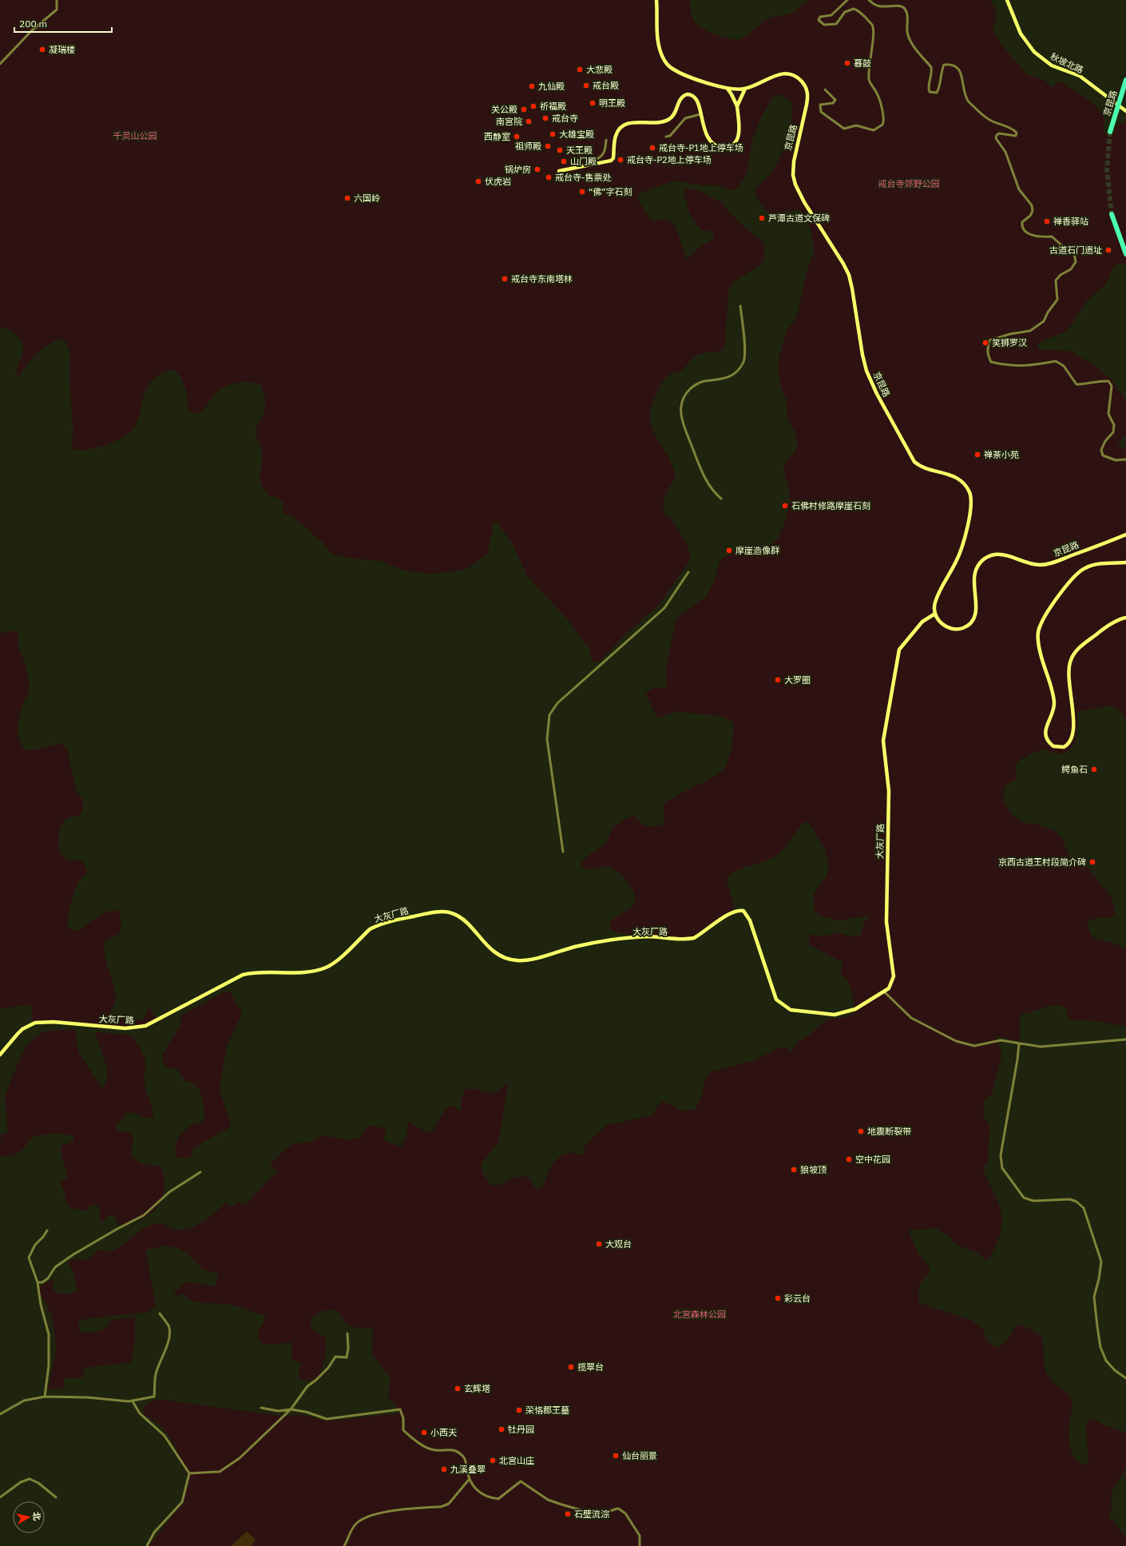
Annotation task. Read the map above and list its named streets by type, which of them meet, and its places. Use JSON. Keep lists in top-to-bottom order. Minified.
{"streets":{"highway":["京昆路"],"street":["秋坡北路","大灰厂路"]},"crossings":[["京昆路","大灰厂路"]],"parks":["千灵山公园","戒台寺郊野公园","北宫森林公园"],"places":["凝瑞楼","暮鼓","大悲殿","戒台殿","九仙殿","明王殿","祈福殿","关公殿","戒台寺","南宫院","大雄宝殿","西静室","祖师殿","戒台寺-P1地上停车场","天王殿","戒台寺-P2地上停车场","山门殿","锅炉房","戒台寺-售票处","伏虎岩","“佛”字石刻","六国岭","芦潭古道文保碑","禅香驿站","古道石门遗址","戒台寺东南塔林","笑狮罗汉","禅茶小苑","石佛村修路摩崖石刻","摩崖造像群","大罗圈","鳄鱼石","京西古道王村段简介碑","地震断裂带","空中花园","狼坡顶","大观台","彩云台","揽翠台","玄辉塔","荣恪郡王墓","牡丹园","小西天","仙台丽景","北宫山庄","九溪叠翠","石壁流淙"],"scale_bar":"200 m","north":"right"}
